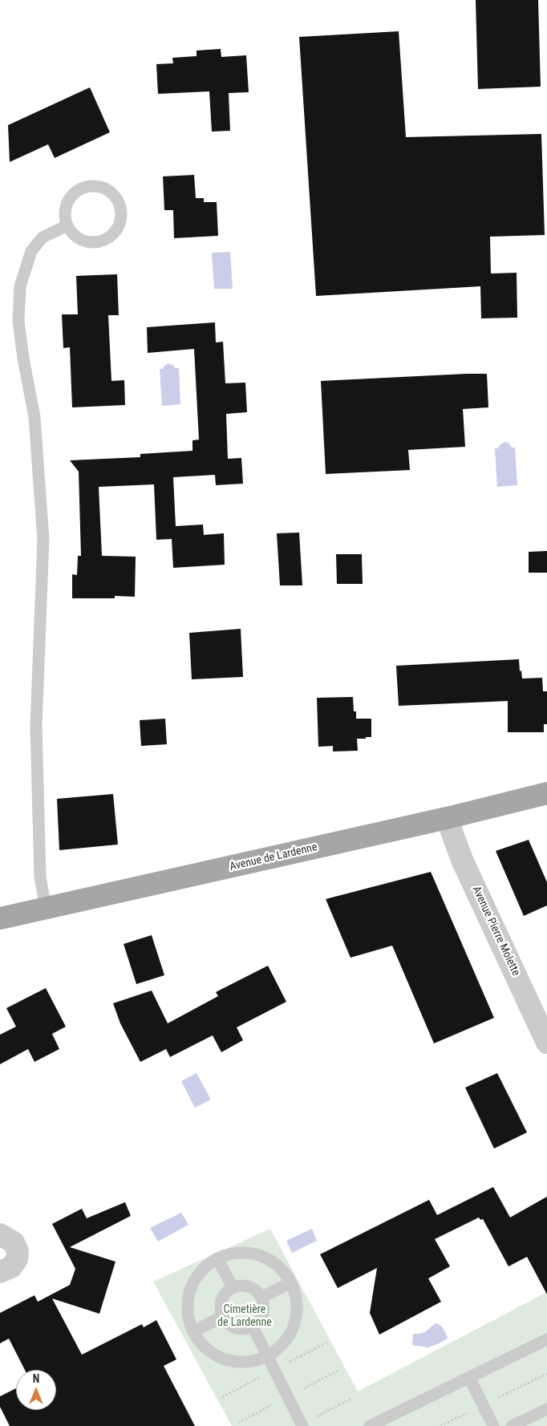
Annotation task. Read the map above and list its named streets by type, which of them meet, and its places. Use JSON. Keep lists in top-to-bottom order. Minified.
{"streets":{"main road":["Avenue de Lardenne"],"street":["Avenue Pierre Molette"]},"crossings":[["Avenue de Lardenne","Avenue Pierre Molette"]],"parks":["Cimetière de Lardenne"],"north":"top"}
